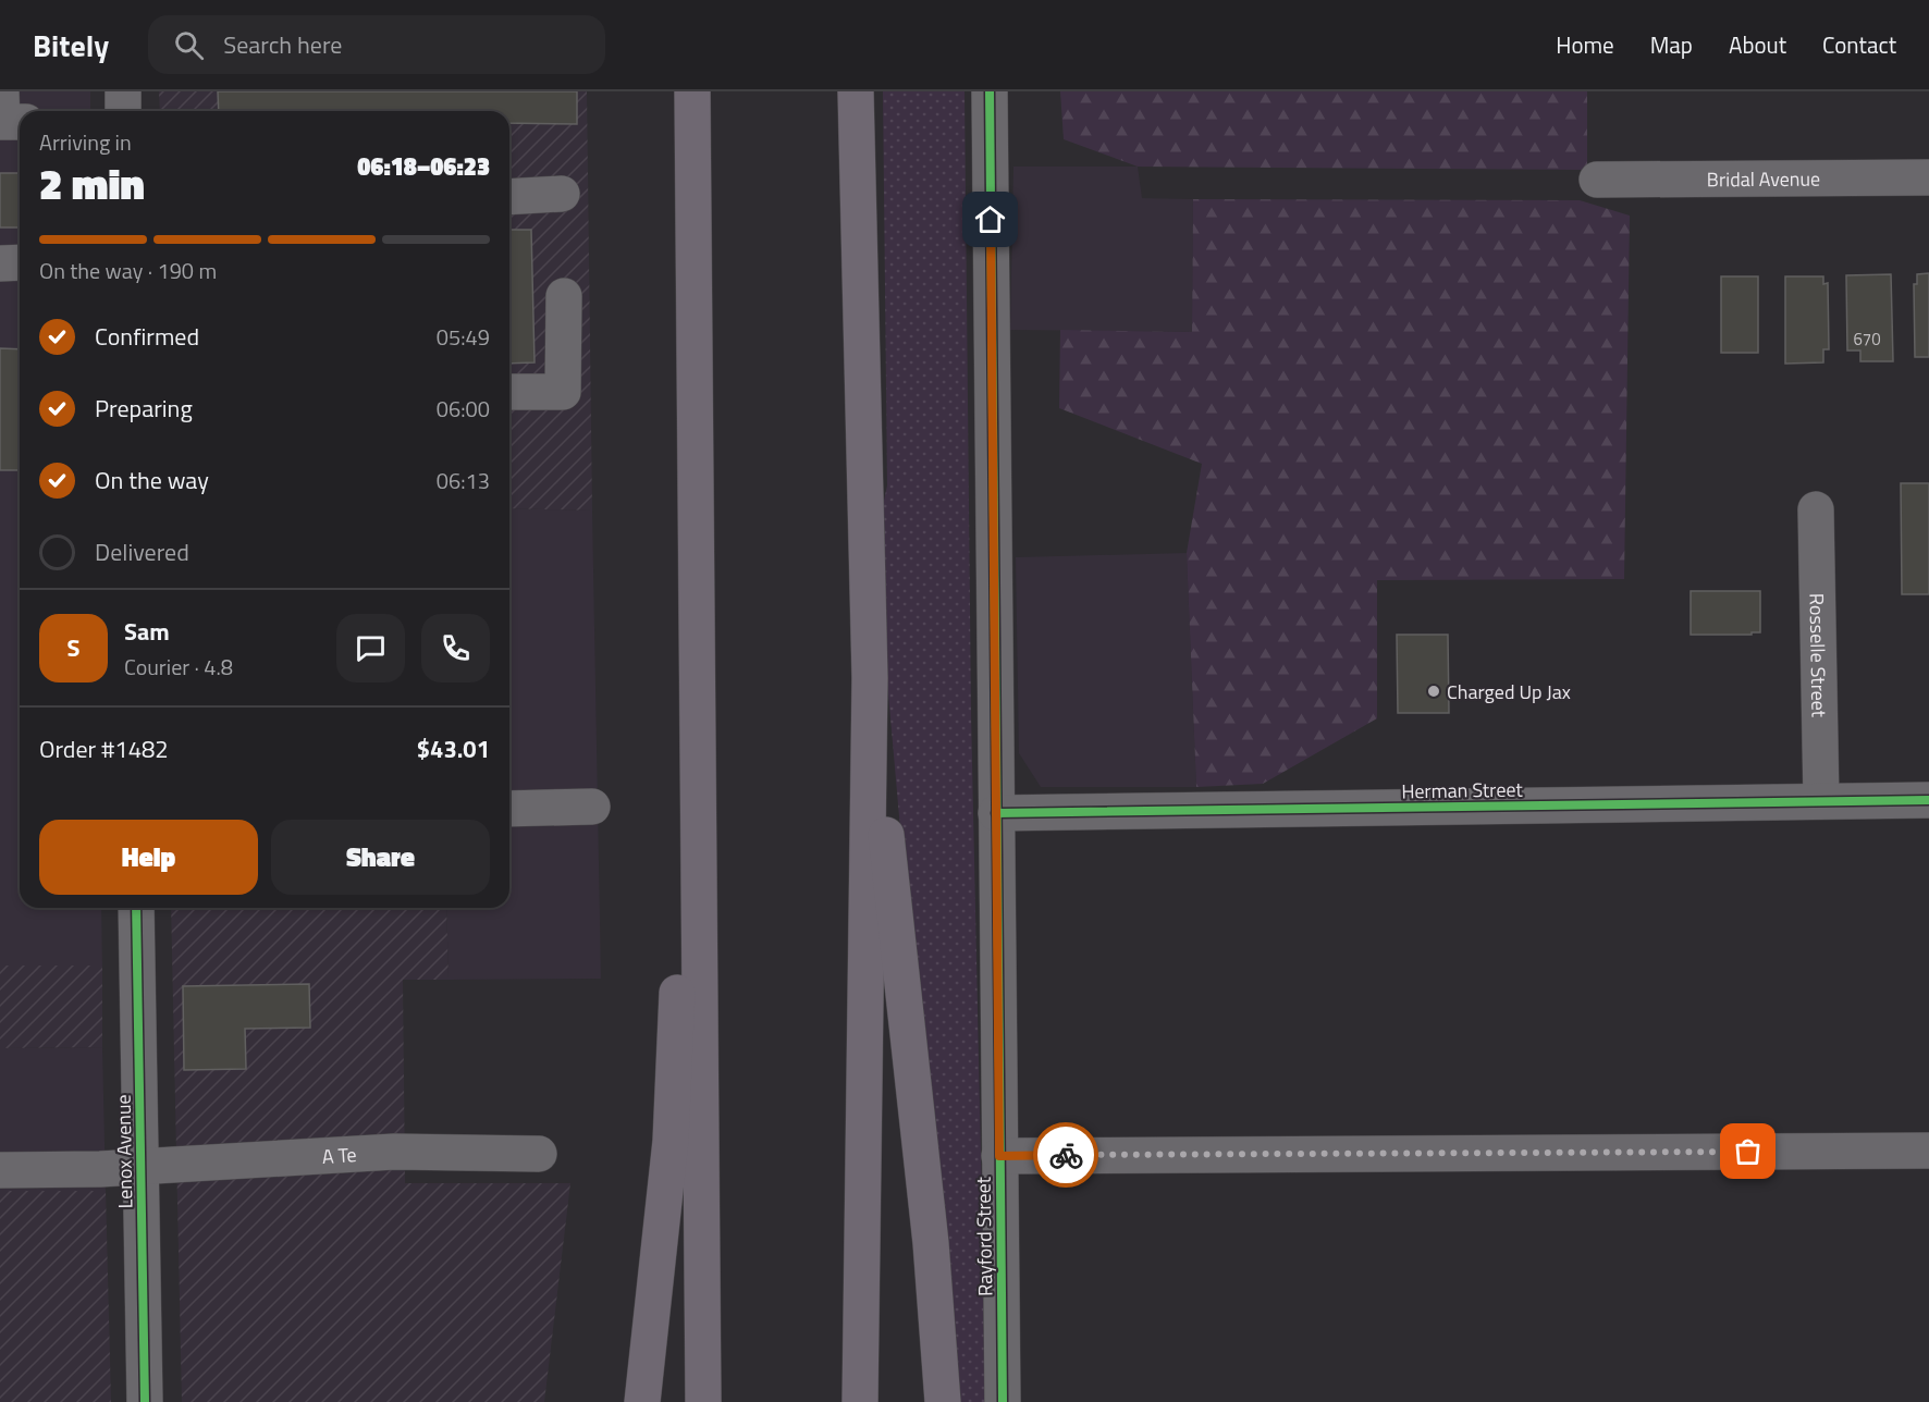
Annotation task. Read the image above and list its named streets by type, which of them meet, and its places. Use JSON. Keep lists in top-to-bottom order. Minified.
{"streets":{"street":["Bridal Avenue","Rosselle Street","Herman Street","Lenox Avenue","A Te","Rayford Street"]},"crossings":[["Rosselle Street","Herman Street"],["Herman Street","Rayford Street"],["Lenox Avenue","A Te"]],"places":["Charged Up Jax"],"house_numbers":["670"],"page":{"header":"Bitely","search":"Search here","nav":["Home","Map","About","Contact"],"heading":["2 min","Arriving in","06:18–06:23"],"panel":["Sam","Courier · 4.8","Order #1482","$43.01"],"bar":"On the way · 190 m","list":[["Confirmed","05:49"],["Preparing","06:00"],["On the way","06:13"],"Delivered"],"round":"S","buttons":["Help","Share"]}}
